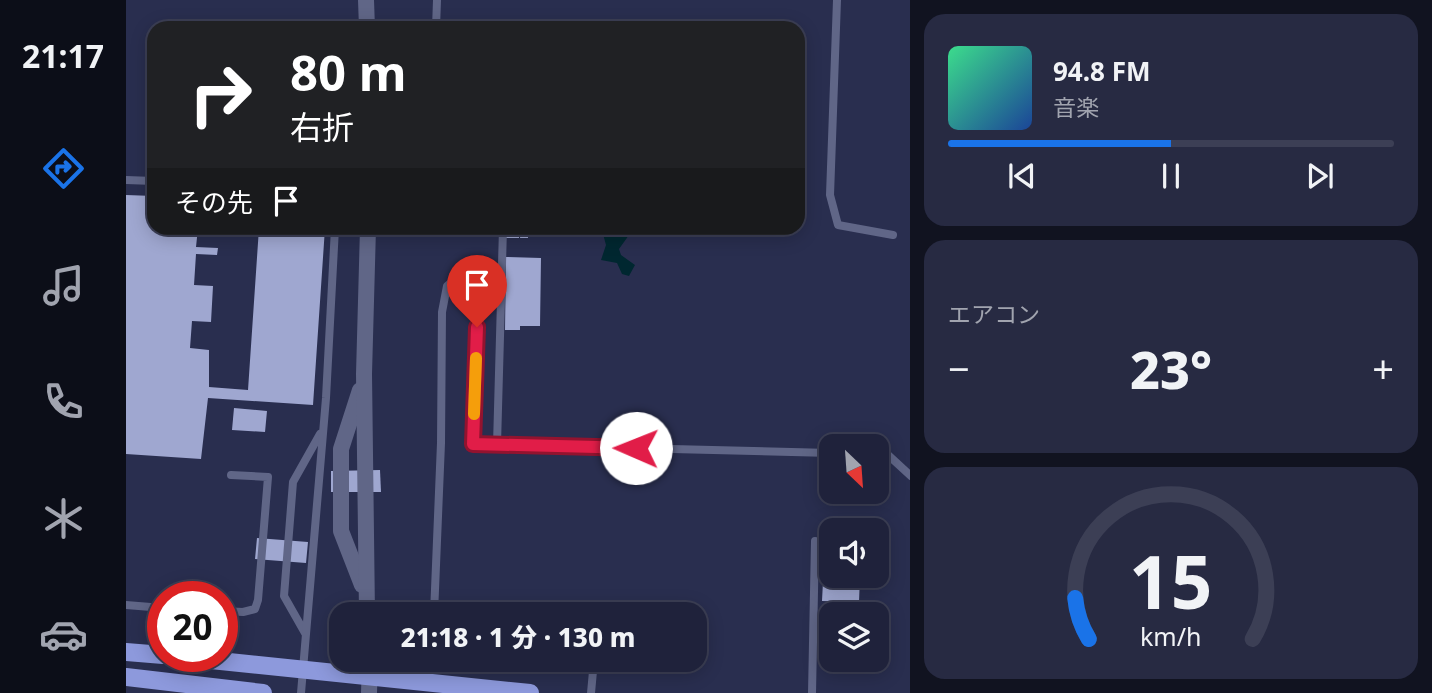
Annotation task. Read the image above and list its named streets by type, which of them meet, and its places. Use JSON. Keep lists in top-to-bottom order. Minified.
{"north":"bottom right","page":{"tabs":"21:17","turn":["80 m","右折"],"song":["94.8 FM","音楽"],"then":"その先","tile":"エアコン","heat":["−","23°","+"],"limit":"20","trip":"21:18 · 1 分 · 130 m","gauge":["15","km/h"]}}
